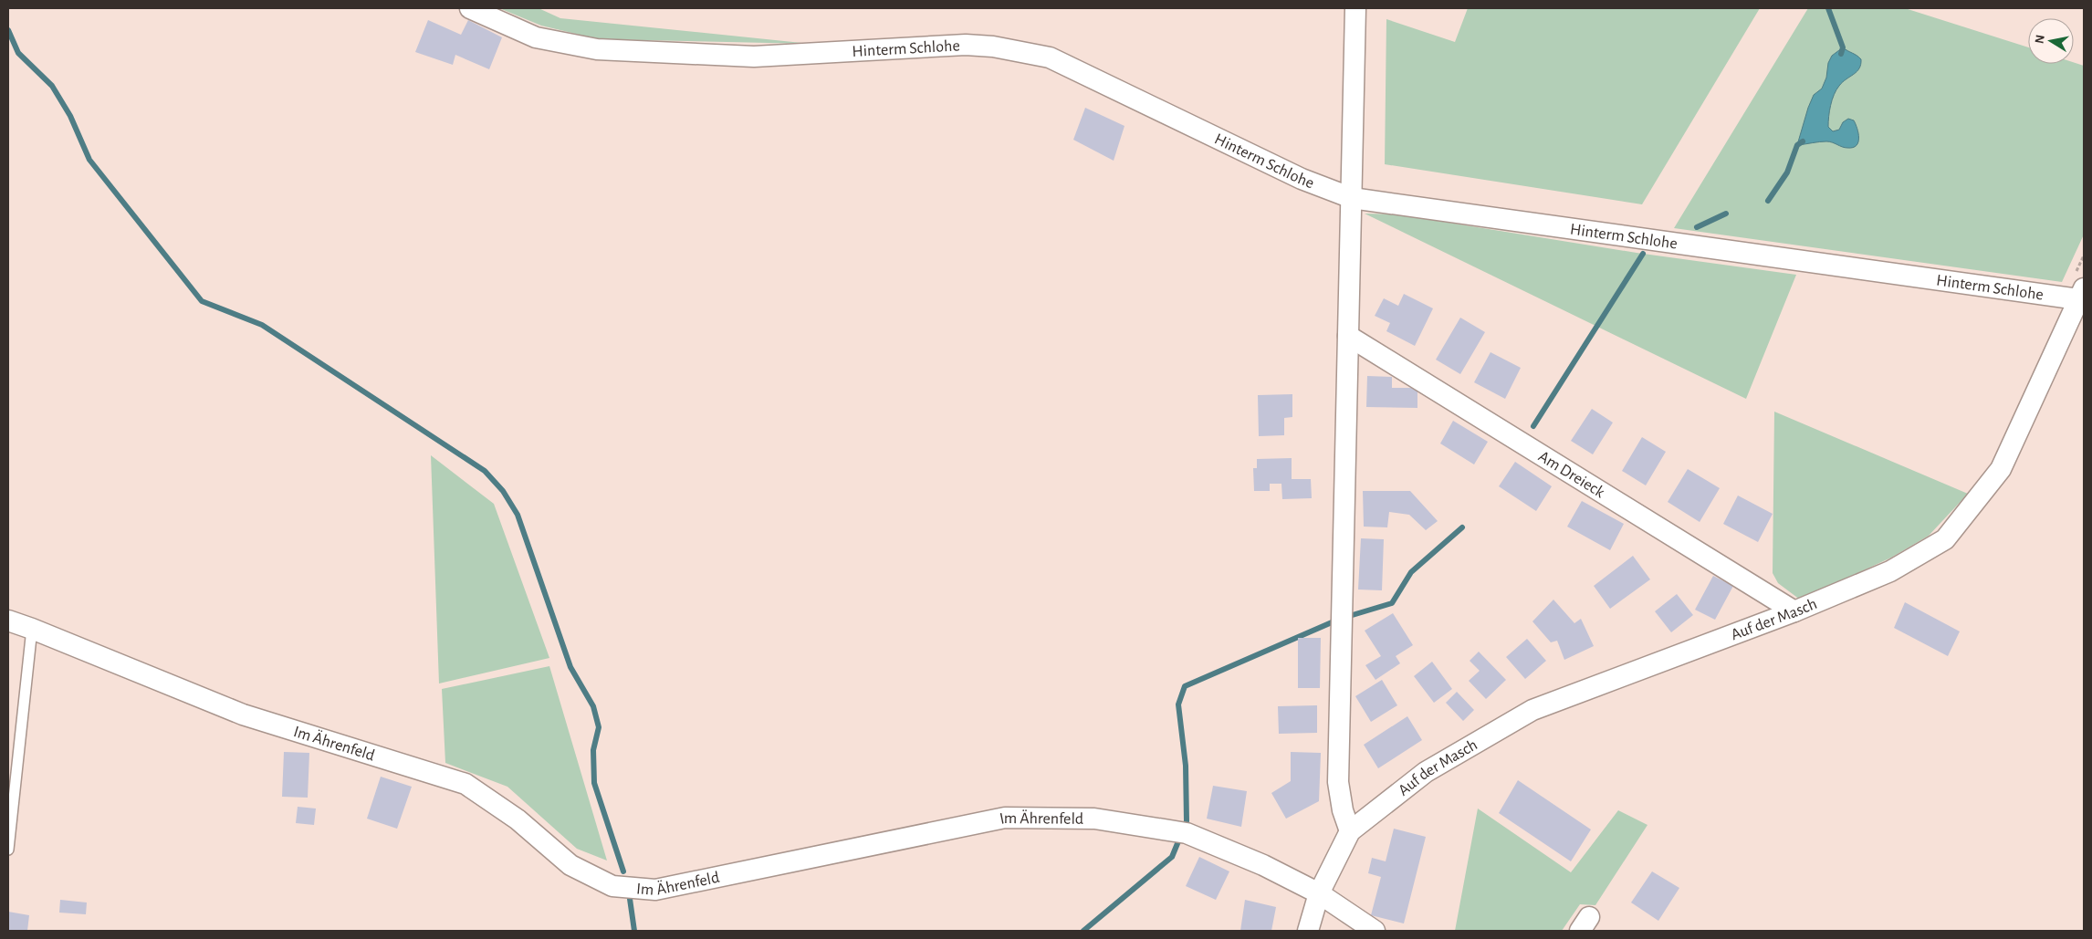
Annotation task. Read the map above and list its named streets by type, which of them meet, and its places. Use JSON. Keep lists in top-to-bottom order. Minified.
{"streets":{"street":["Hinterm Schlohe","Am Dreieck","Auf der Masch","Im Ährenfeld"]},"crossings":[["Hinterm Schlohe","Auf der Masch"],["Am Dreieck","Auf der Masch"]],"north":"left"}
